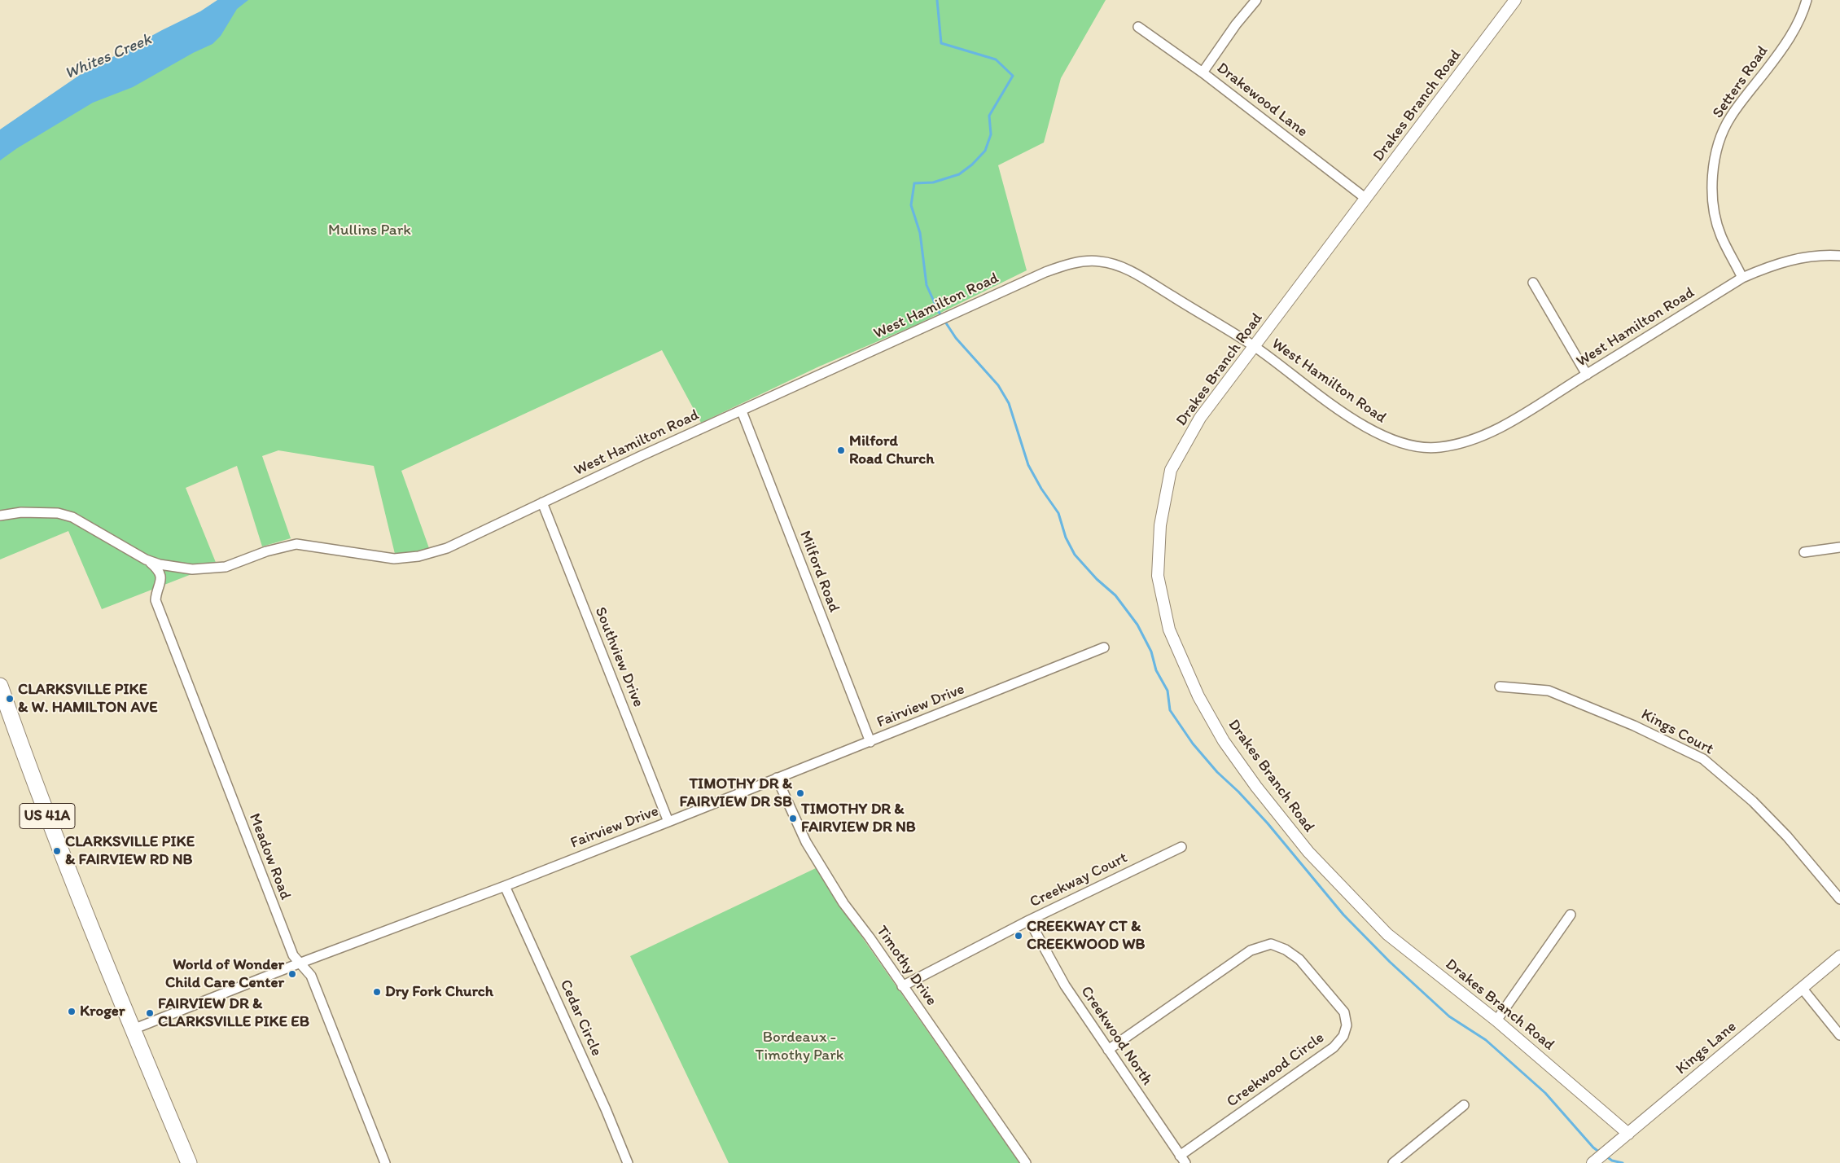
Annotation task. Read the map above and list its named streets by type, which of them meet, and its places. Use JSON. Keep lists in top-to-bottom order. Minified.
{"streets":{"main road":["US 41A"],"street":["Setters Road","Drakewood Lane","Drakes Branch Road","West Hamilton Road","Milford Road","Southview Drive","Fairview Drive","Kings Court","Meadow Road","Creekway Court","Timothy Drive","Cedar Circle","Creekwood North","Kings Lane","Creekwood Circle"]},"crossings":[["Setters Road","West Hamilton Road"],["Drakewood Lane","Drakes Branch Road"],["Drakes Branch Road","West Hamilton Road"],["Drakes Branch Road","Kings Lane"],["West Hamilton Road","Milford Road"],["West Hamilton Road","Southview Drive"],["West Hamilton Road","Meadow Road"],["Milford Road","Fairview Drive"],["Southview Drive","Fairview Drive"],["Fairview Drive","US 41A"],["Fairview Drive","Meadow Road"],["Fairview Drive","Timothy Drive"],["Fairview Drive","Cedar Circle"],["Creekway Court","Timothy Drive"],["Creekway Court","Creekwood North"],["Creekwood North","Creekwood Circle"]],"water":["Whites Creek"],"parks":["Mullins Park","Bordeaux - Timothy Park"],"places":["Milford Road Church","CLARKSVILLE PIKE & W. HAMILTON AVE","TIMOTHY DR & FAIRVIEW DR SB","TIMOTHY DR & FAIRVIEW DR NB","CLARKSVILLE PIKE & FAIRVIEW RD NB","CREEKWAY CT & CREEKWOOD WB","World of Wonder Child Care Center","Dry Fork Church","Kroger","FAIRVIEW DR & CLARKSVILLE PIKE EB"]}
